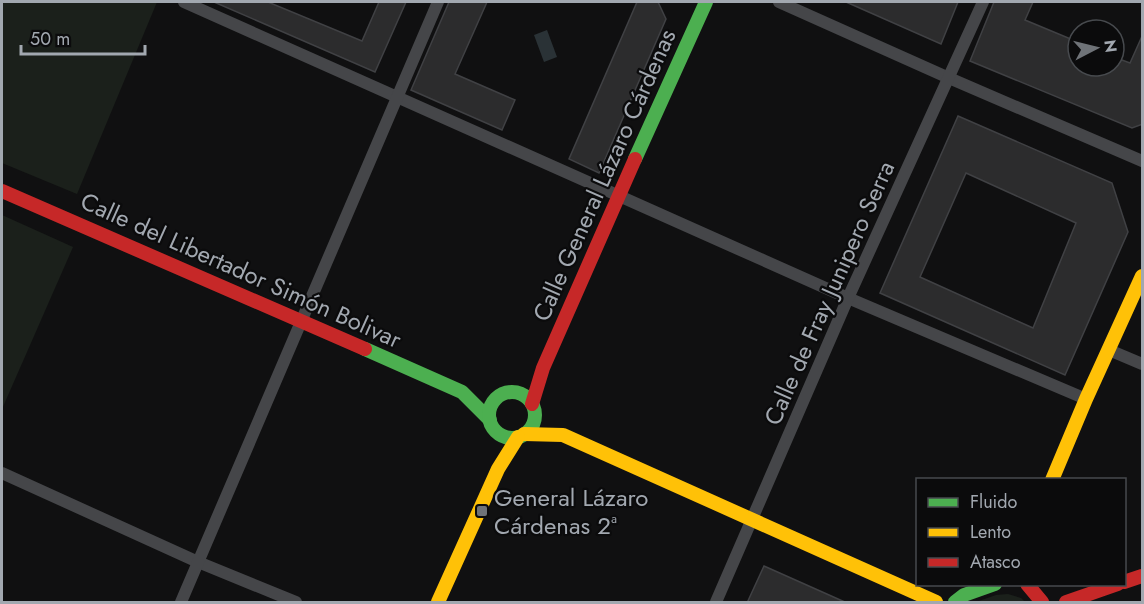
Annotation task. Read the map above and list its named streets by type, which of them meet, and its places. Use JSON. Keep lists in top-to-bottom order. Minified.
{"streets":{"main road":["Calle General Lázaro Cárdenas","Calle del Libertador Simón Bolivar"],"street":["Calle de Fray Junipero Serra"]},"crossings":[["Calle General Lázaro Cárdenas","Calle del Libertador Simón Bolivar"]],"places":{"transit":["General Lázaro Cárdenas 2ª"]},"legend":["Fluido","Lento","Atasco"],"scale_bar":"50 m","north":"right"}
